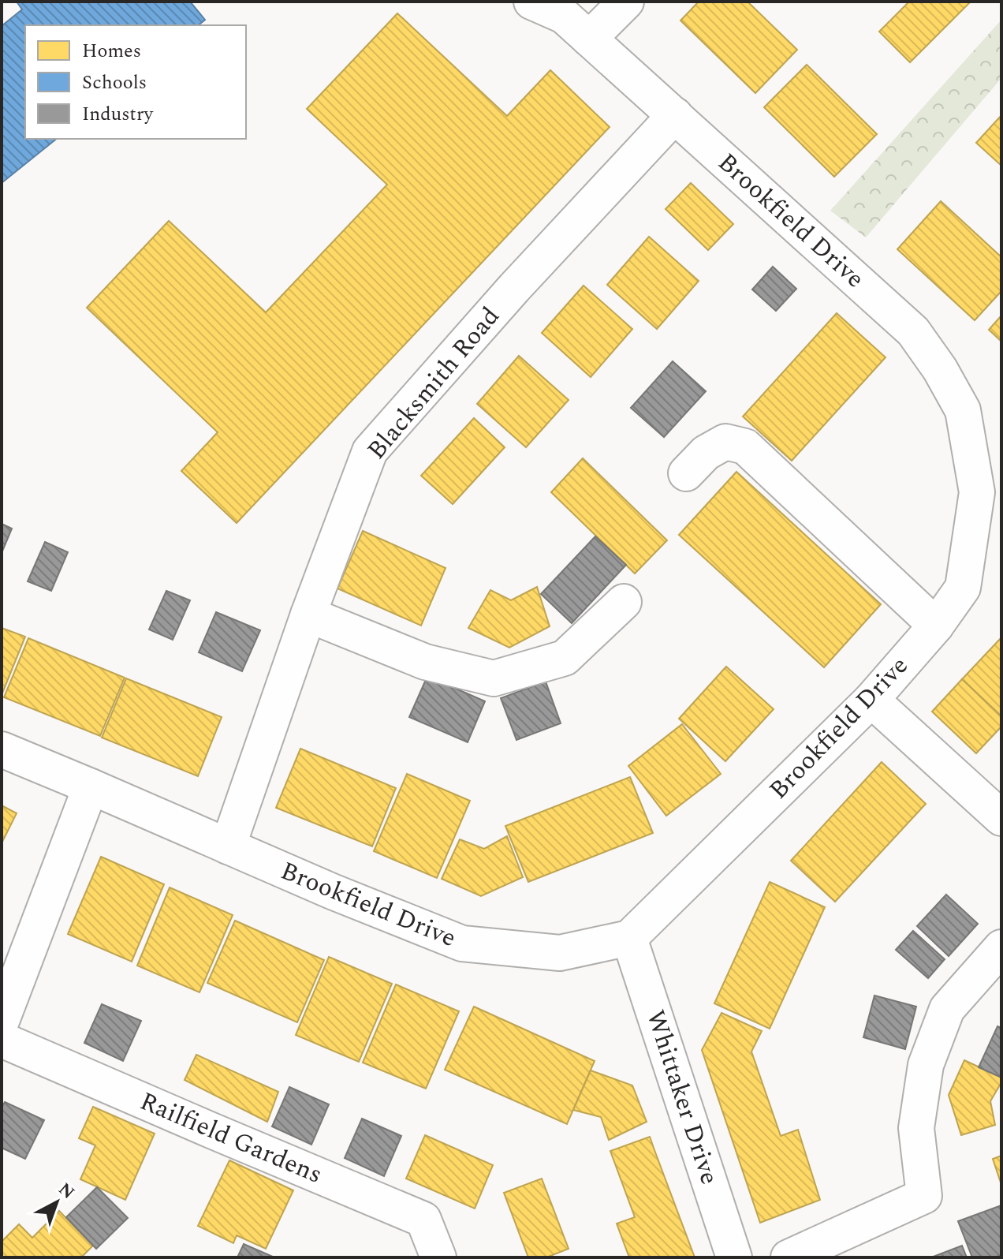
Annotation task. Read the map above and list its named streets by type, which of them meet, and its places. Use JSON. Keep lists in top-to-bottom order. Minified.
{"streets":{"street":["Brookfield Drive","Blacksmith Road","Whittaker Drive","Railfield Gardens"]},"crossings":[["Brookfield Drive","Blacksmith Road"],["Brookfield Drive","Whittaker Drive"]],"legend":["Homes","Schools","Industry"],"north":"top right"}
